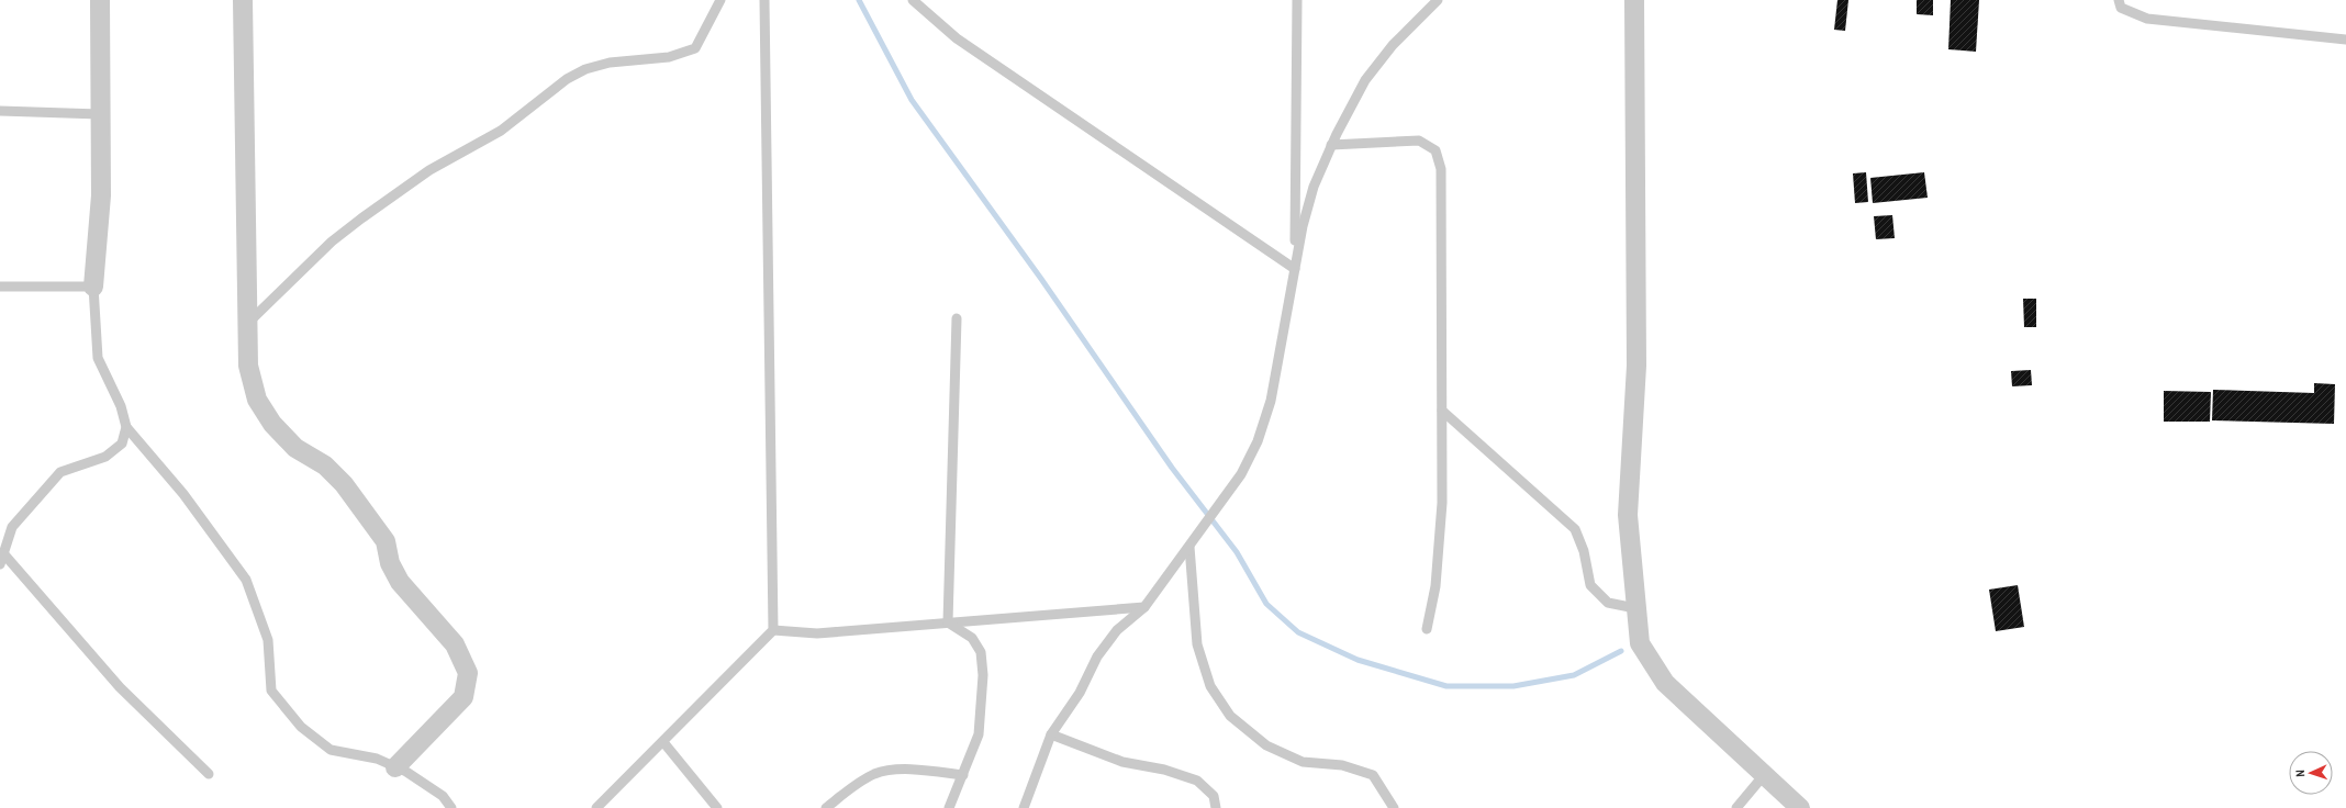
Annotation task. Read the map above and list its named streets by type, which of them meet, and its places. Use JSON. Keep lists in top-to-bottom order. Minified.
{"north":"left"}
